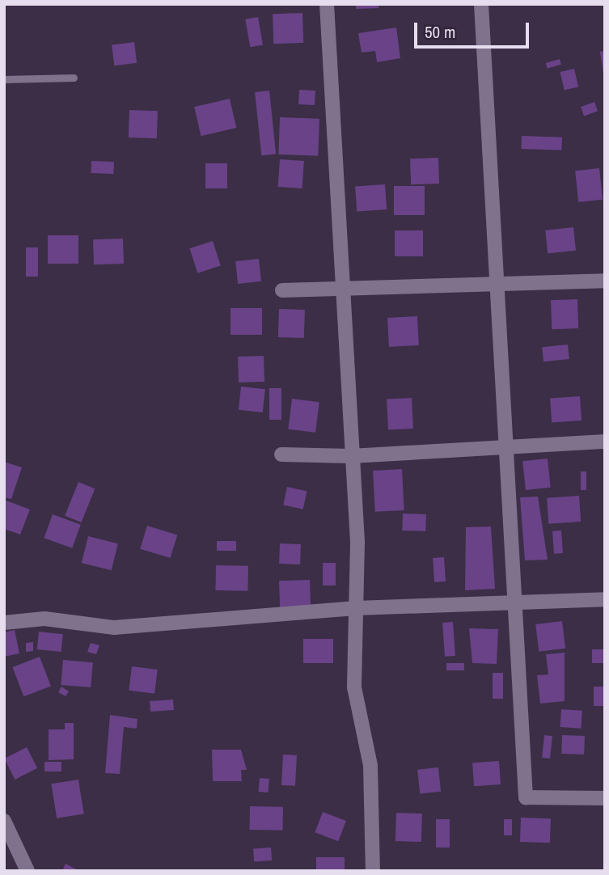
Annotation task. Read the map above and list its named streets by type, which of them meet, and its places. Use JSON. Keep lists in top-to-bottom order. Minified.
{"scale_bar":"50 m"}
